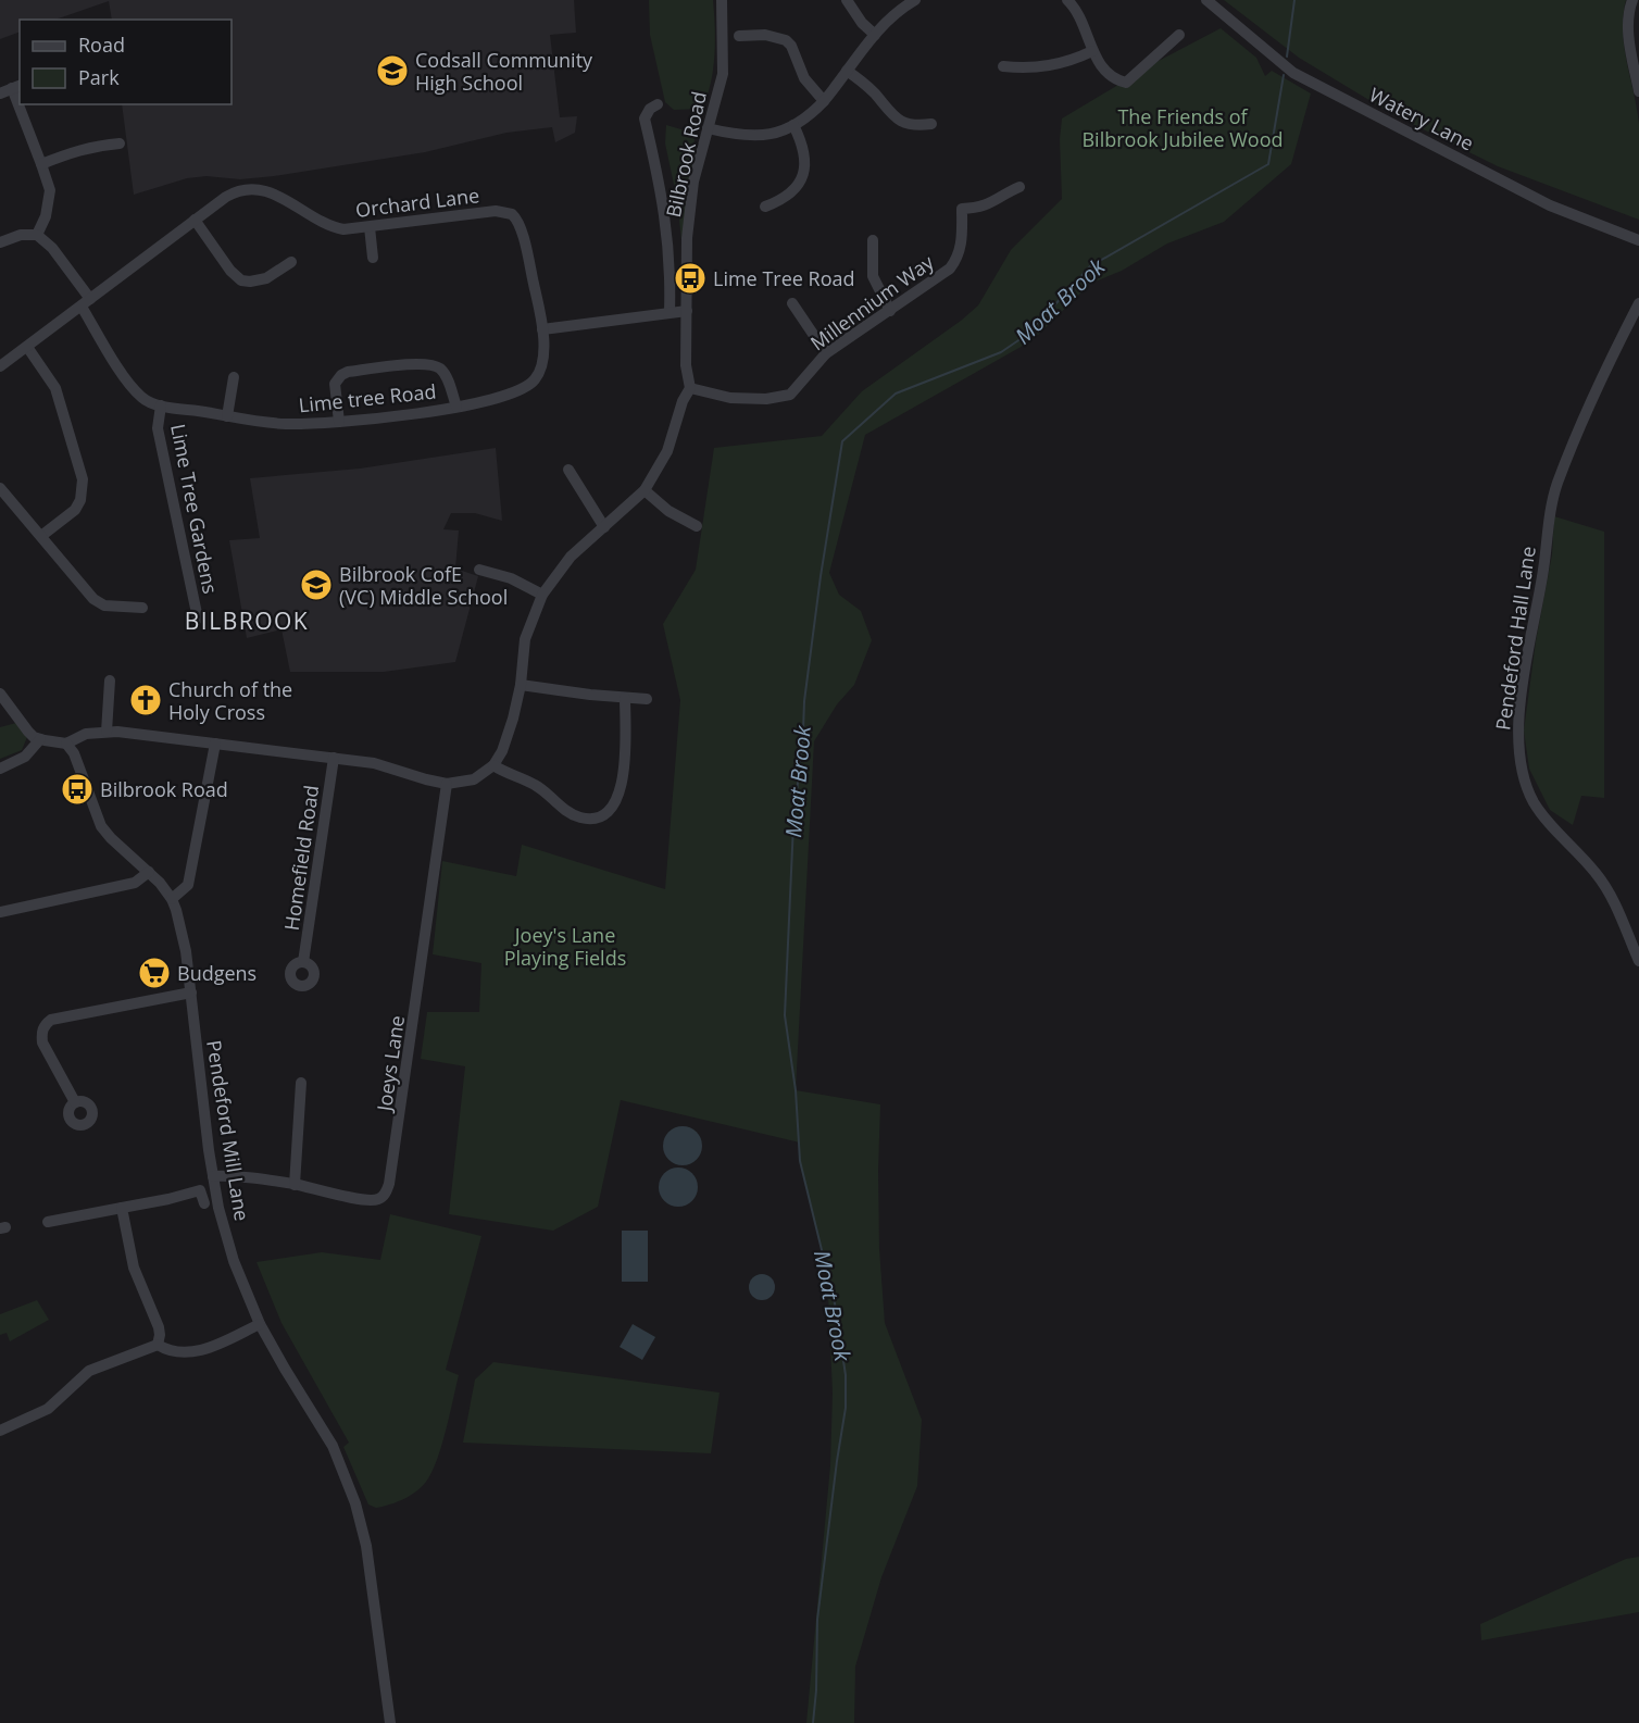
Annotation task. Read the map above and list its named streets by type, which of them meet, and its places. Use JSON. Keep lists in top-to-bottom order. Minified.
{"streets":{"street":["Watery Lane","Bilbrook Road","Orchard Lane","Millennium Way","Lime tree Road","Lime Tree Gardens","Pendeford Hall Lane","Homefield Road","Joeys Lane","Pendeford Mill Lane"]},"crossings":[["Bilbrook Road","Millennium Way"],["Orchard Lane","Lime tree Road"],["Lime tree Road","Lime Tree Gardens"],["Joeys Lane","Pendeford Mill Lane"]],"districts":["BILBROOK"],"water":["Moat Brook"],"parks":["The Friends of Bilbrook Jubilee Wood","Joey's Lane Playing Fields"],"places":{"school or university":["Codsall Community High School","Bilbrook CofE (VC) Middle School"],"bus stop":["Lime Tree Road","Bilbrook Road"],"church":["Church of the Holy Cross"],"supermarket":["Budgens"]},"legend":["Road","Park"]}
